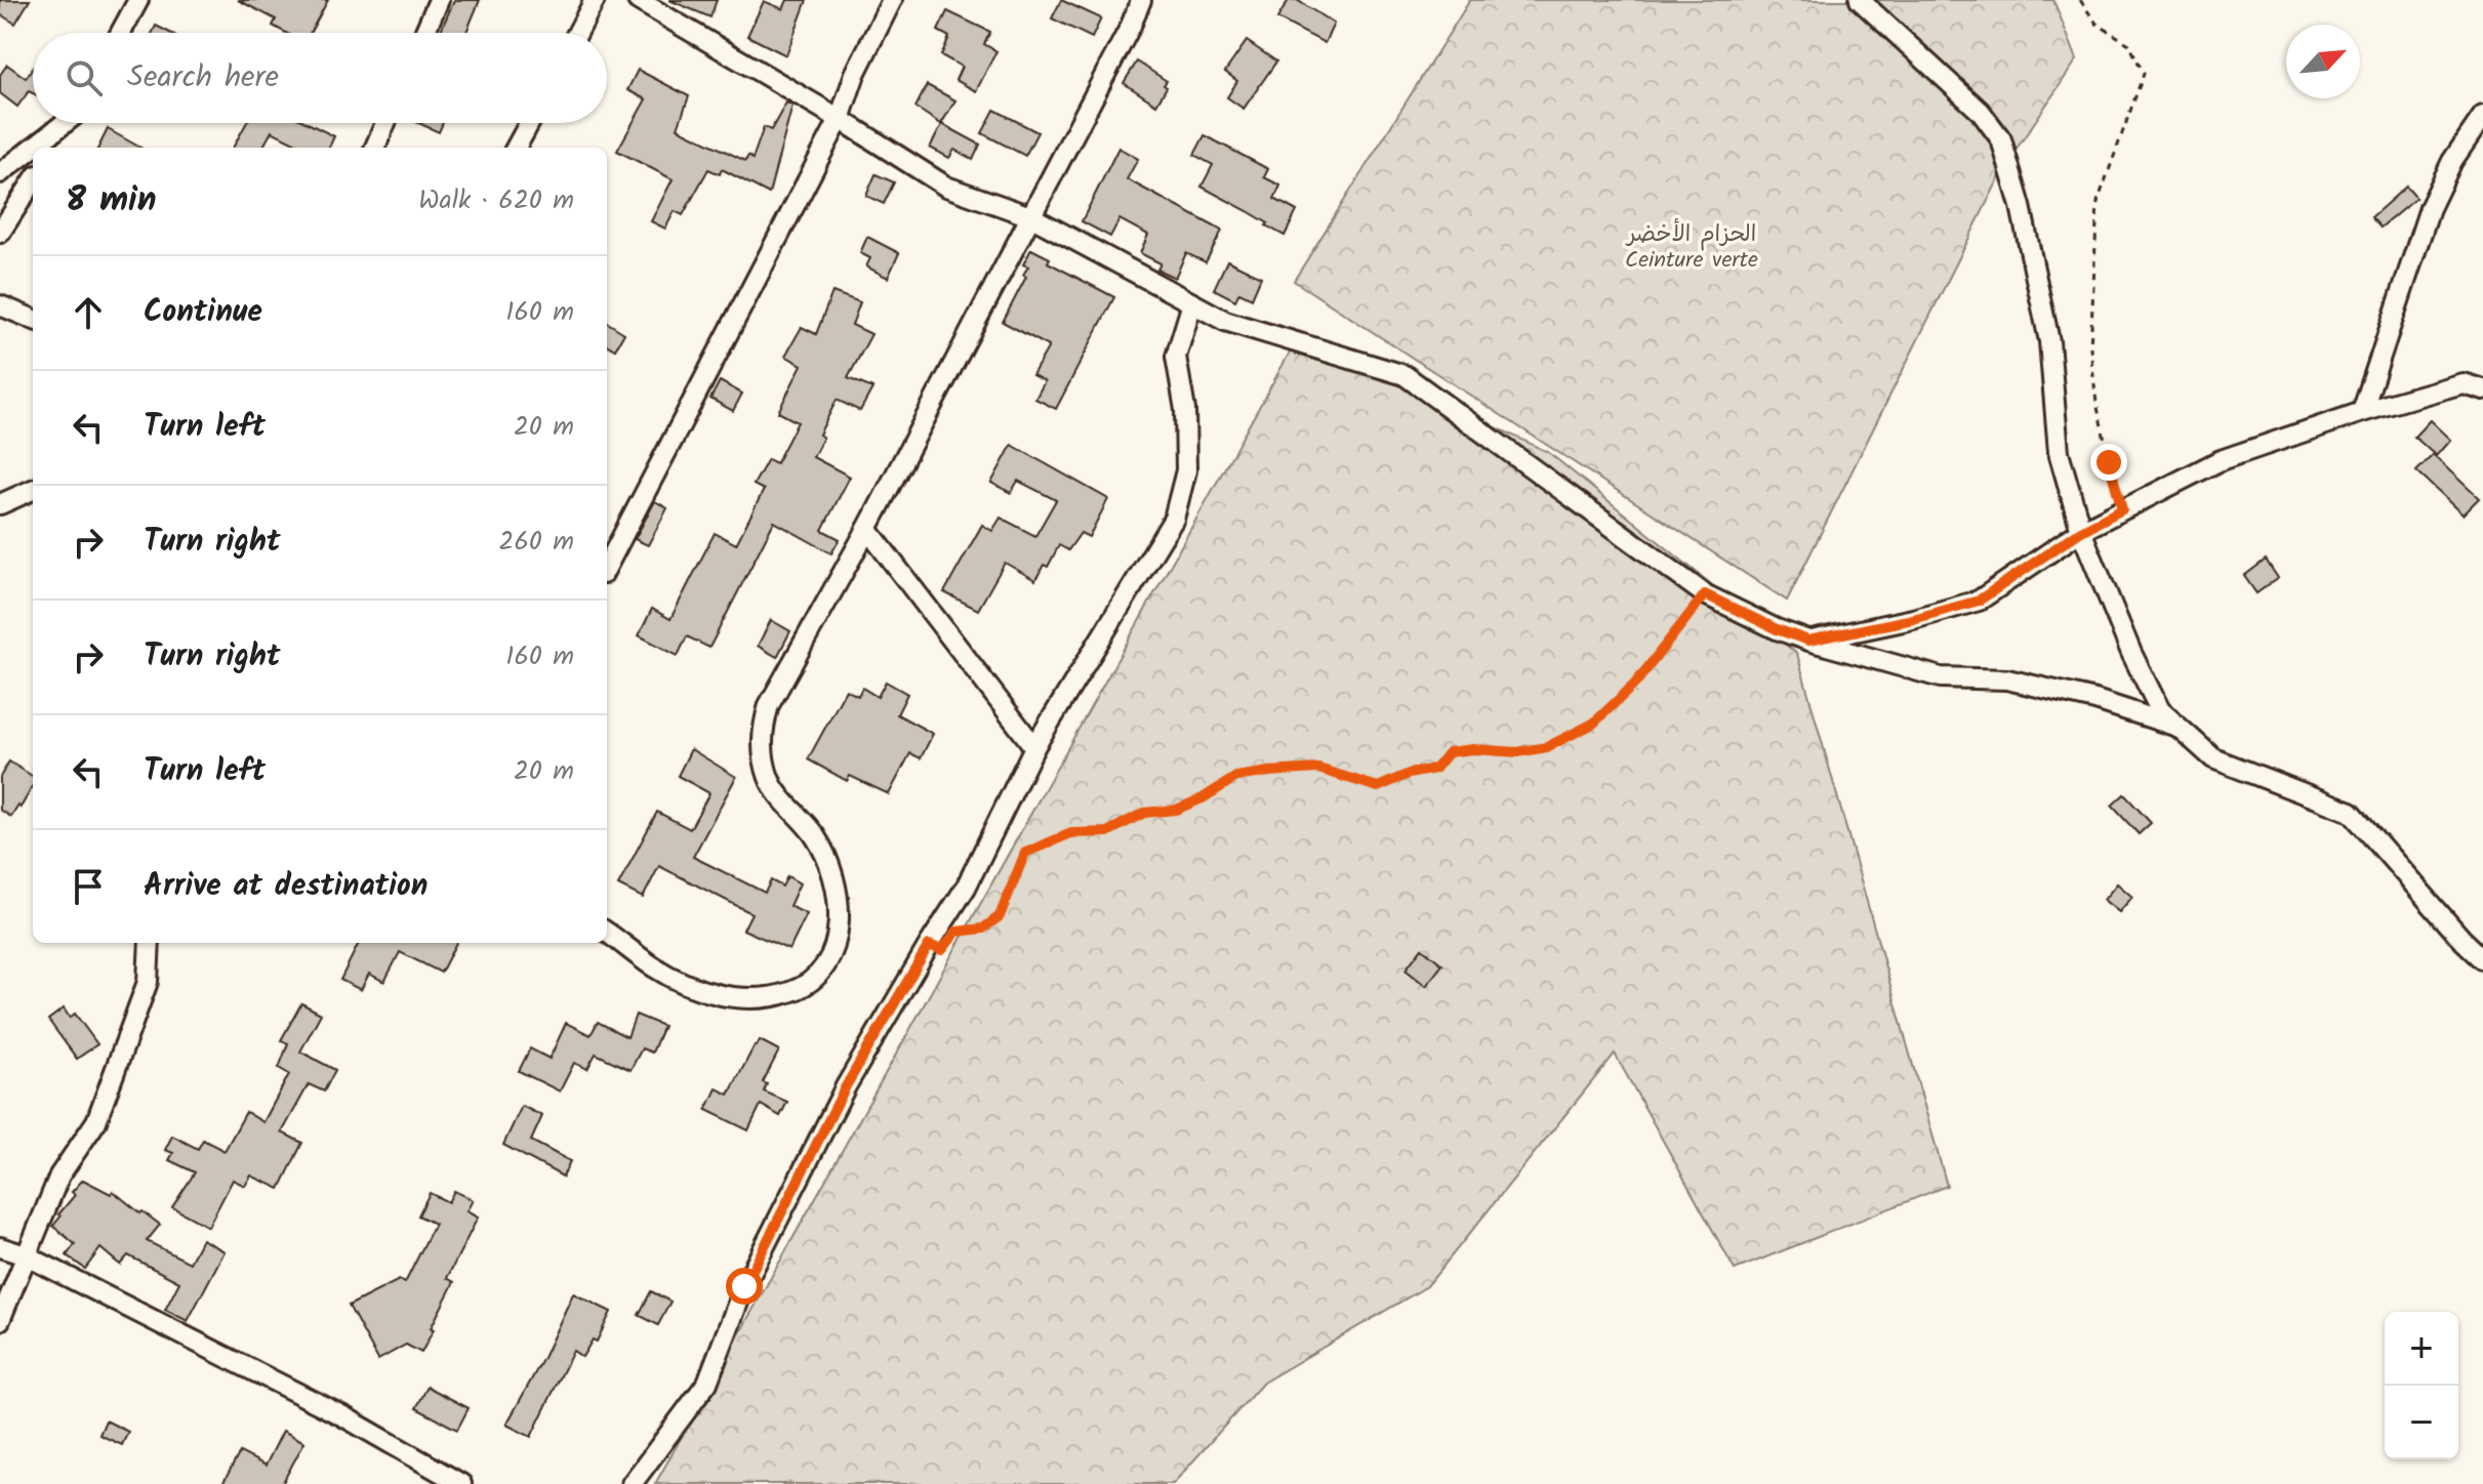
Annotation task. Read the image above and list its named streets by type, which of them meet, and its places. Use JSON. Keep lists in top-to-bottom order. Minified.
{"parks":["الحزام الأخضر Ceinture verte"],"north":"top right","page":{"search":"Search here","heading":["8 min","Walk · 620 m"],"list":[["Continue","160 m"],["Turn left","20 m"],["Turn right","260 m"],["Turn right","160 m"],["Turn left","20 m"],"Arrive at destination"],"map_buttons":["+","−"]}}
